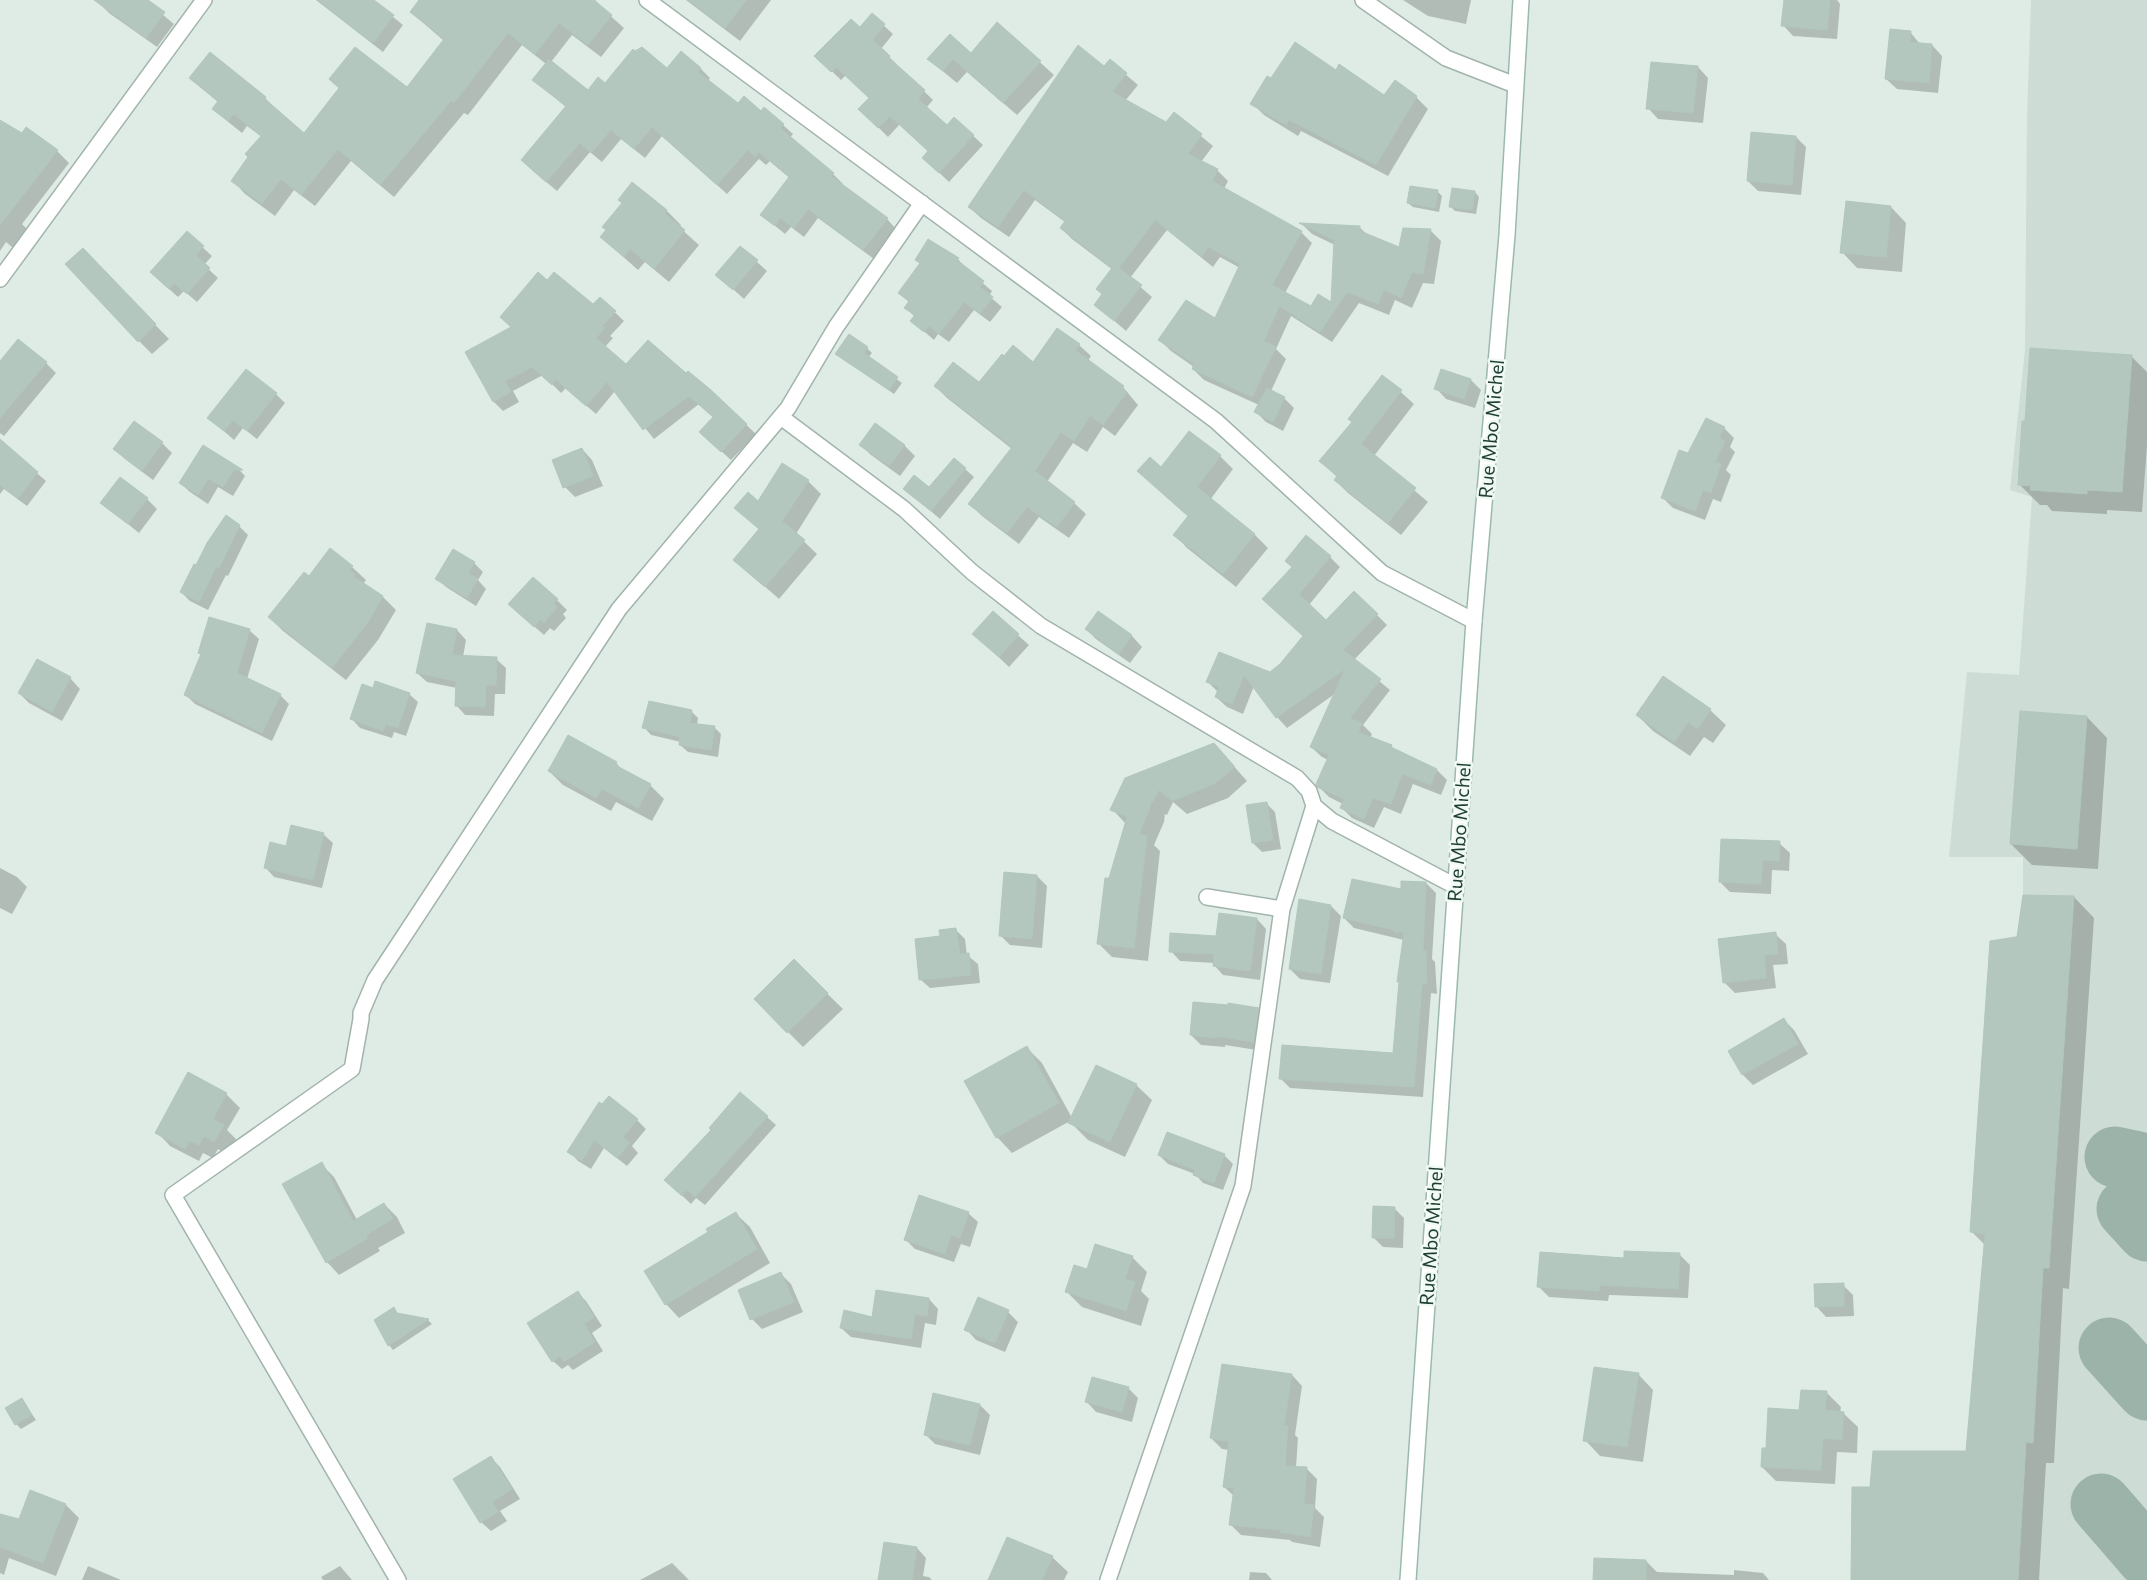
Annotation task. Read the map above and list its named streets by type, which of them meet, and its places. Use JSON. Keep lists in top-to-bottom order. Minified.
{"streets":{"street":["Rue Mbo Michel"]}}
